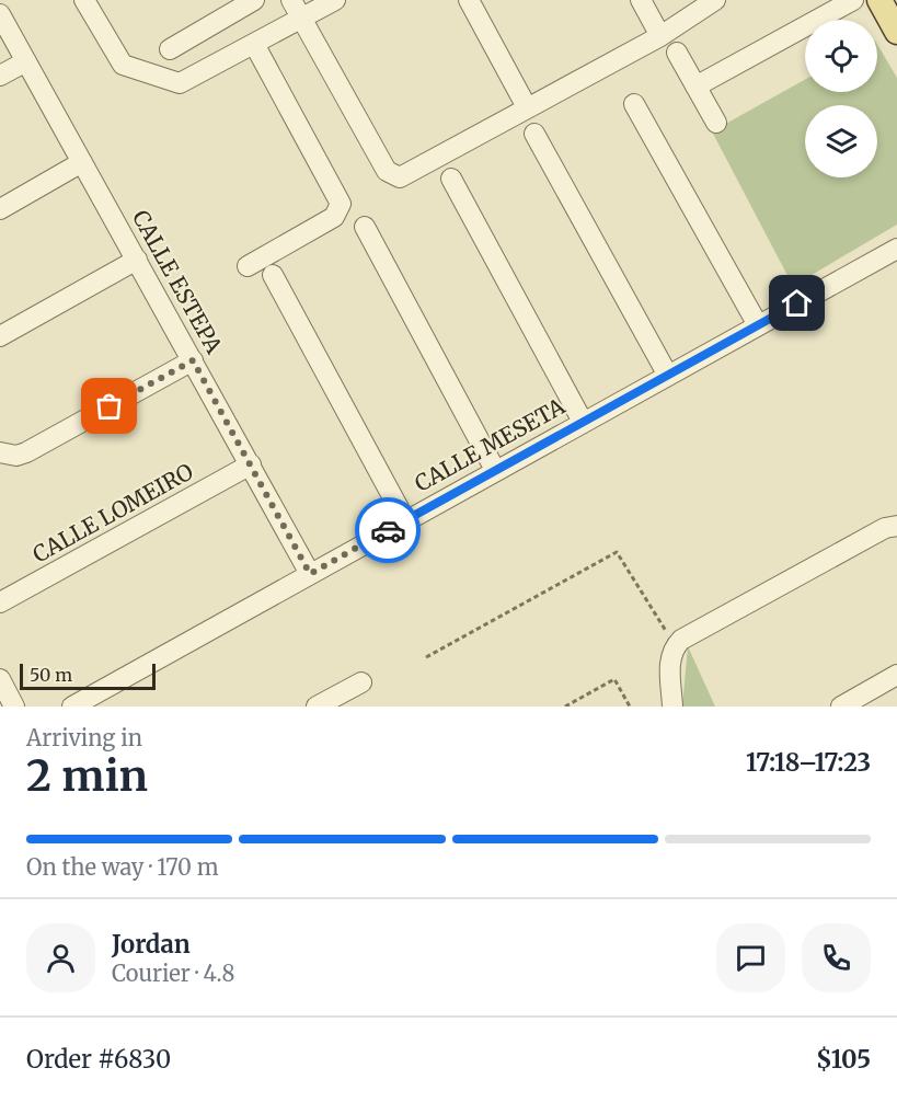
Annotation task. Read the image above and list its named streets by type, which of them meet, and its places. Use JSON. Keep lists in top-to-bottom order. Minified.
{"streets":{"street":["CALLE ESTEPA","CALLE MESETA","CALLE LOMEIRO"]},"crossings":[["CALLE ESTEPA","CALLE MESETA"],["CALLE ESTEPA","CALLE LOMEIRO"]],"scale_bar":"50 m","page":{"scale":"50 m","heading":["2 min","Arriving in","17:18–17:23"],"panel":["Jordan","Courier · 4.8","Order #6830","$105"],"bar":"On the way · 170 m"}}
